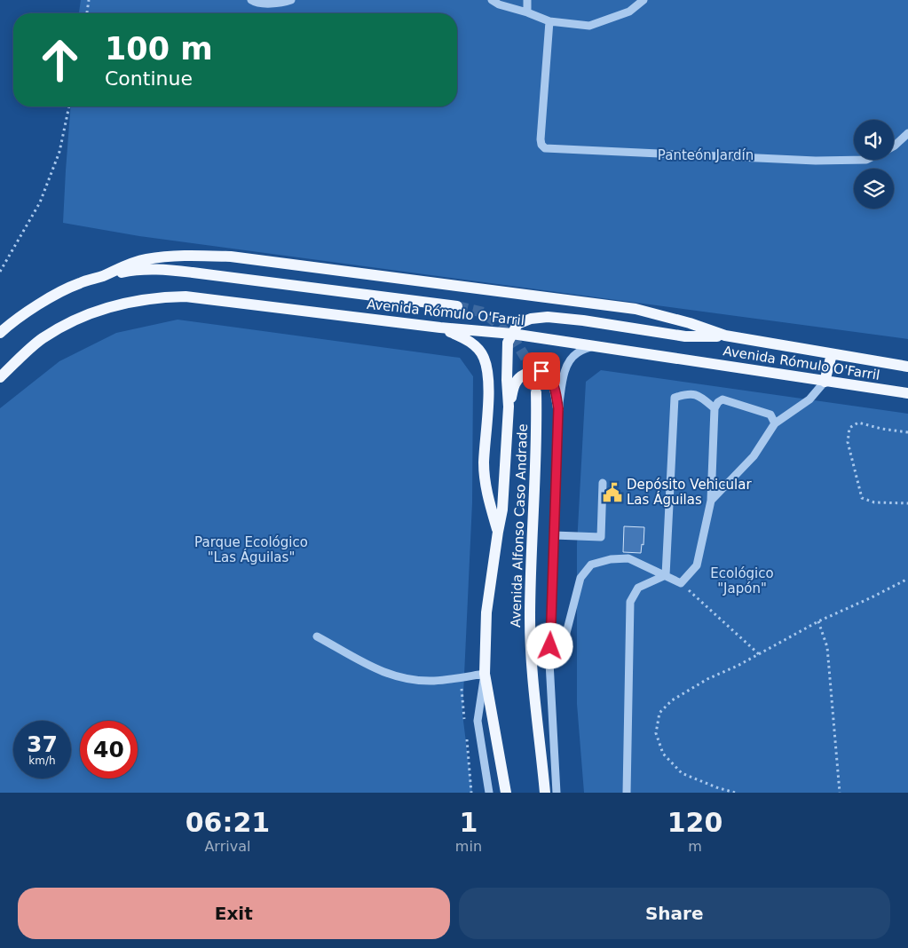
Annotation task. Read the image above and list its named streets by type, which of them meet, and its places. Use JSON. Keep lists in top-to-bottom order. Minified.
{"streets":{"main road":["Avenida Rómulo O'Farril","Avenida Alfonso Caso Andrade"]},"parks":["Panteón Jardín","Parque Ecológico \"Las Águilas\"","Ecológico \"Japón\""],"places":{"public building":["Depósito Vehicular Las Águilas"]},"page":{"turn":["100 m","Continue"],"speed":"37 km/h","limit":"40","eta":["06:21","Arrival","1","min","120","m"],"buttons":["Exit","Share"]}}
